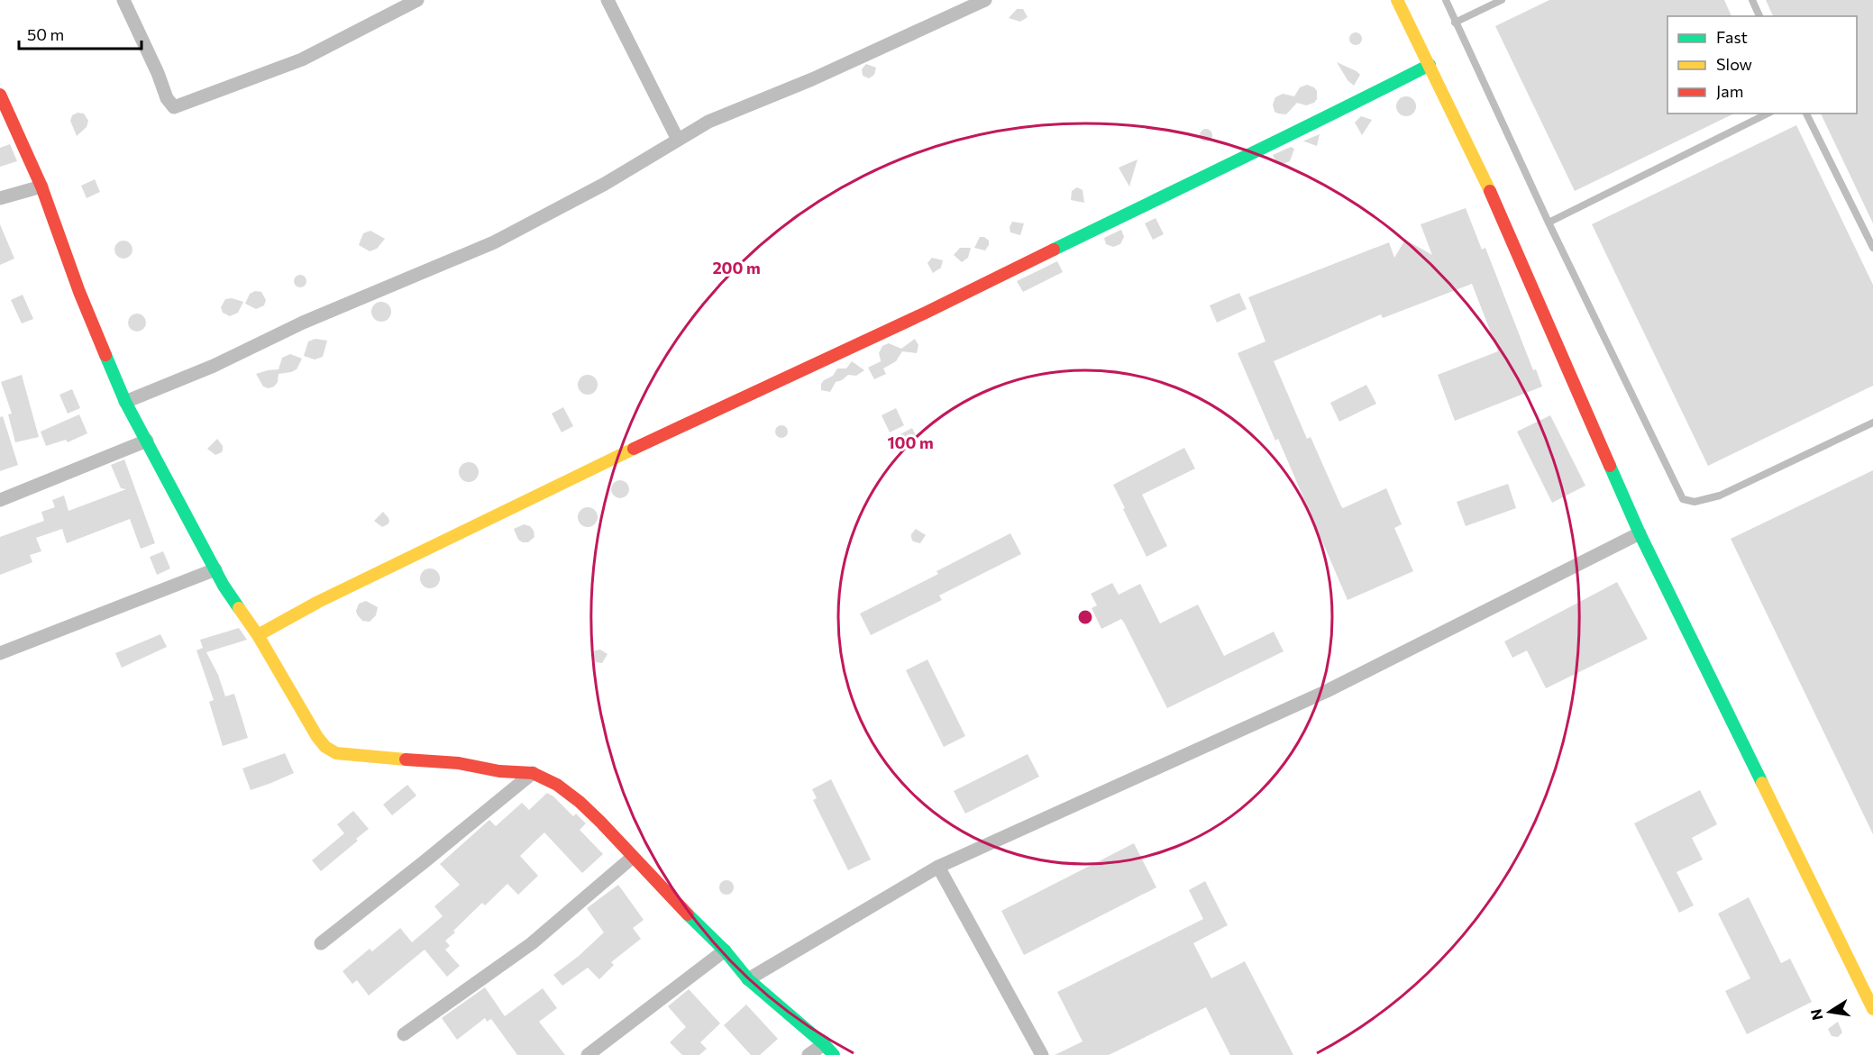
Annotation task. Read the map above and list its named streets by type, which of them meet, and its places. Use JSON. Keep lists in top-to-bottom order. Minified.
{"legend":["Fast","Slow","Jam"],"scale_bar":"50 m","north":"left","rings":["200 m","100 m"]}
